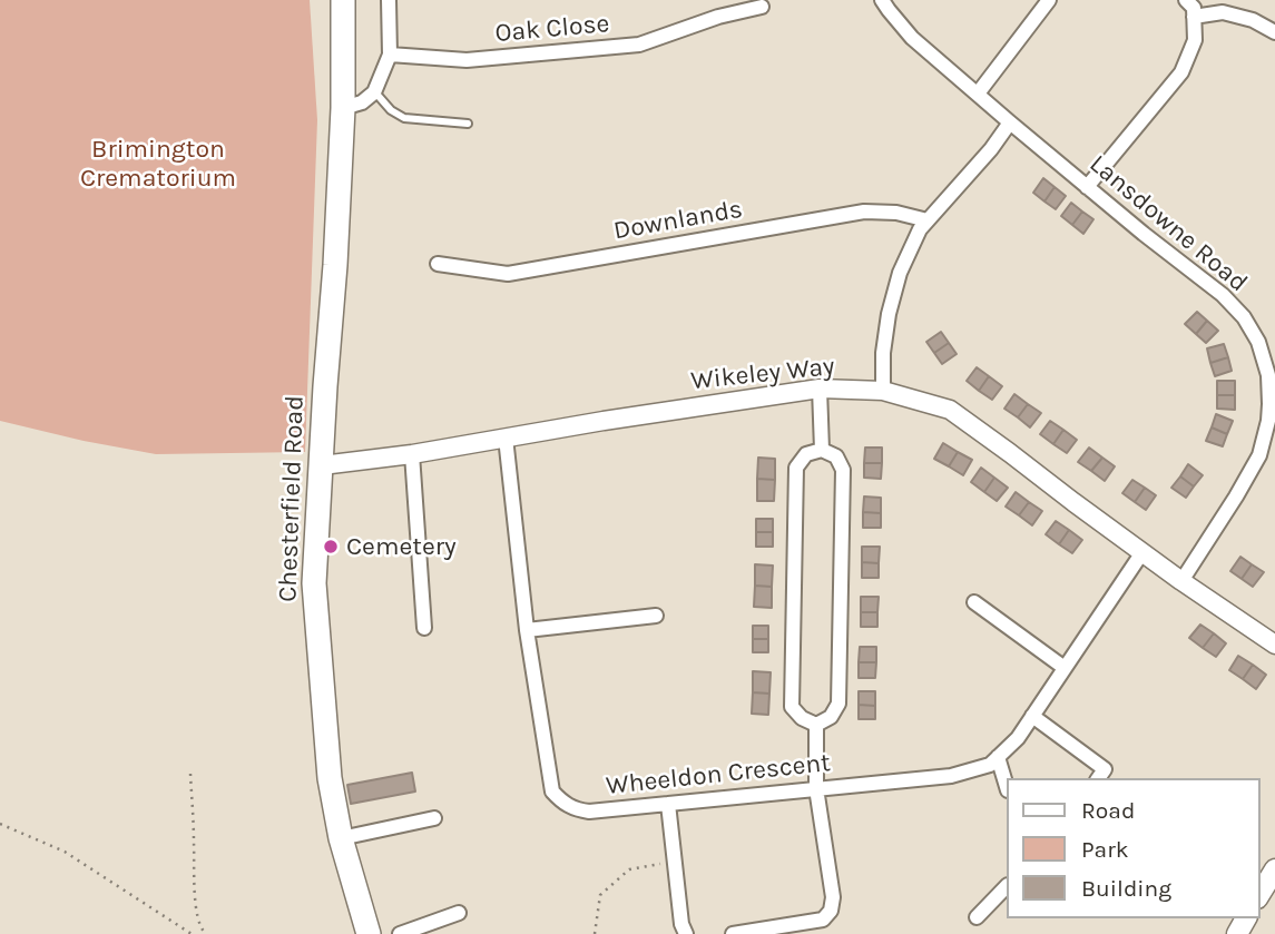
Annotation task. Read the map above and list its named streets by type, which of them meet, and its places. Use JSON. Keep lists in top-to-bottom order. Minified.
{"streets":{"highway":["Chesterfield Road"],"street":["Oak Close","Downlands","Lansdowne Road","Wikeley Way","Wheeldon Crescent"]},"crossings":[["Lansdowne Road","Wikeley Way"],["Wikeley Way","Chesterfield Road"],["Wikeley Way","Wheeldon Crescent"]],"parks":["Brimington Crematorium"],"places":["Cemetery"],"legend":["Road","Park","Building"]}
